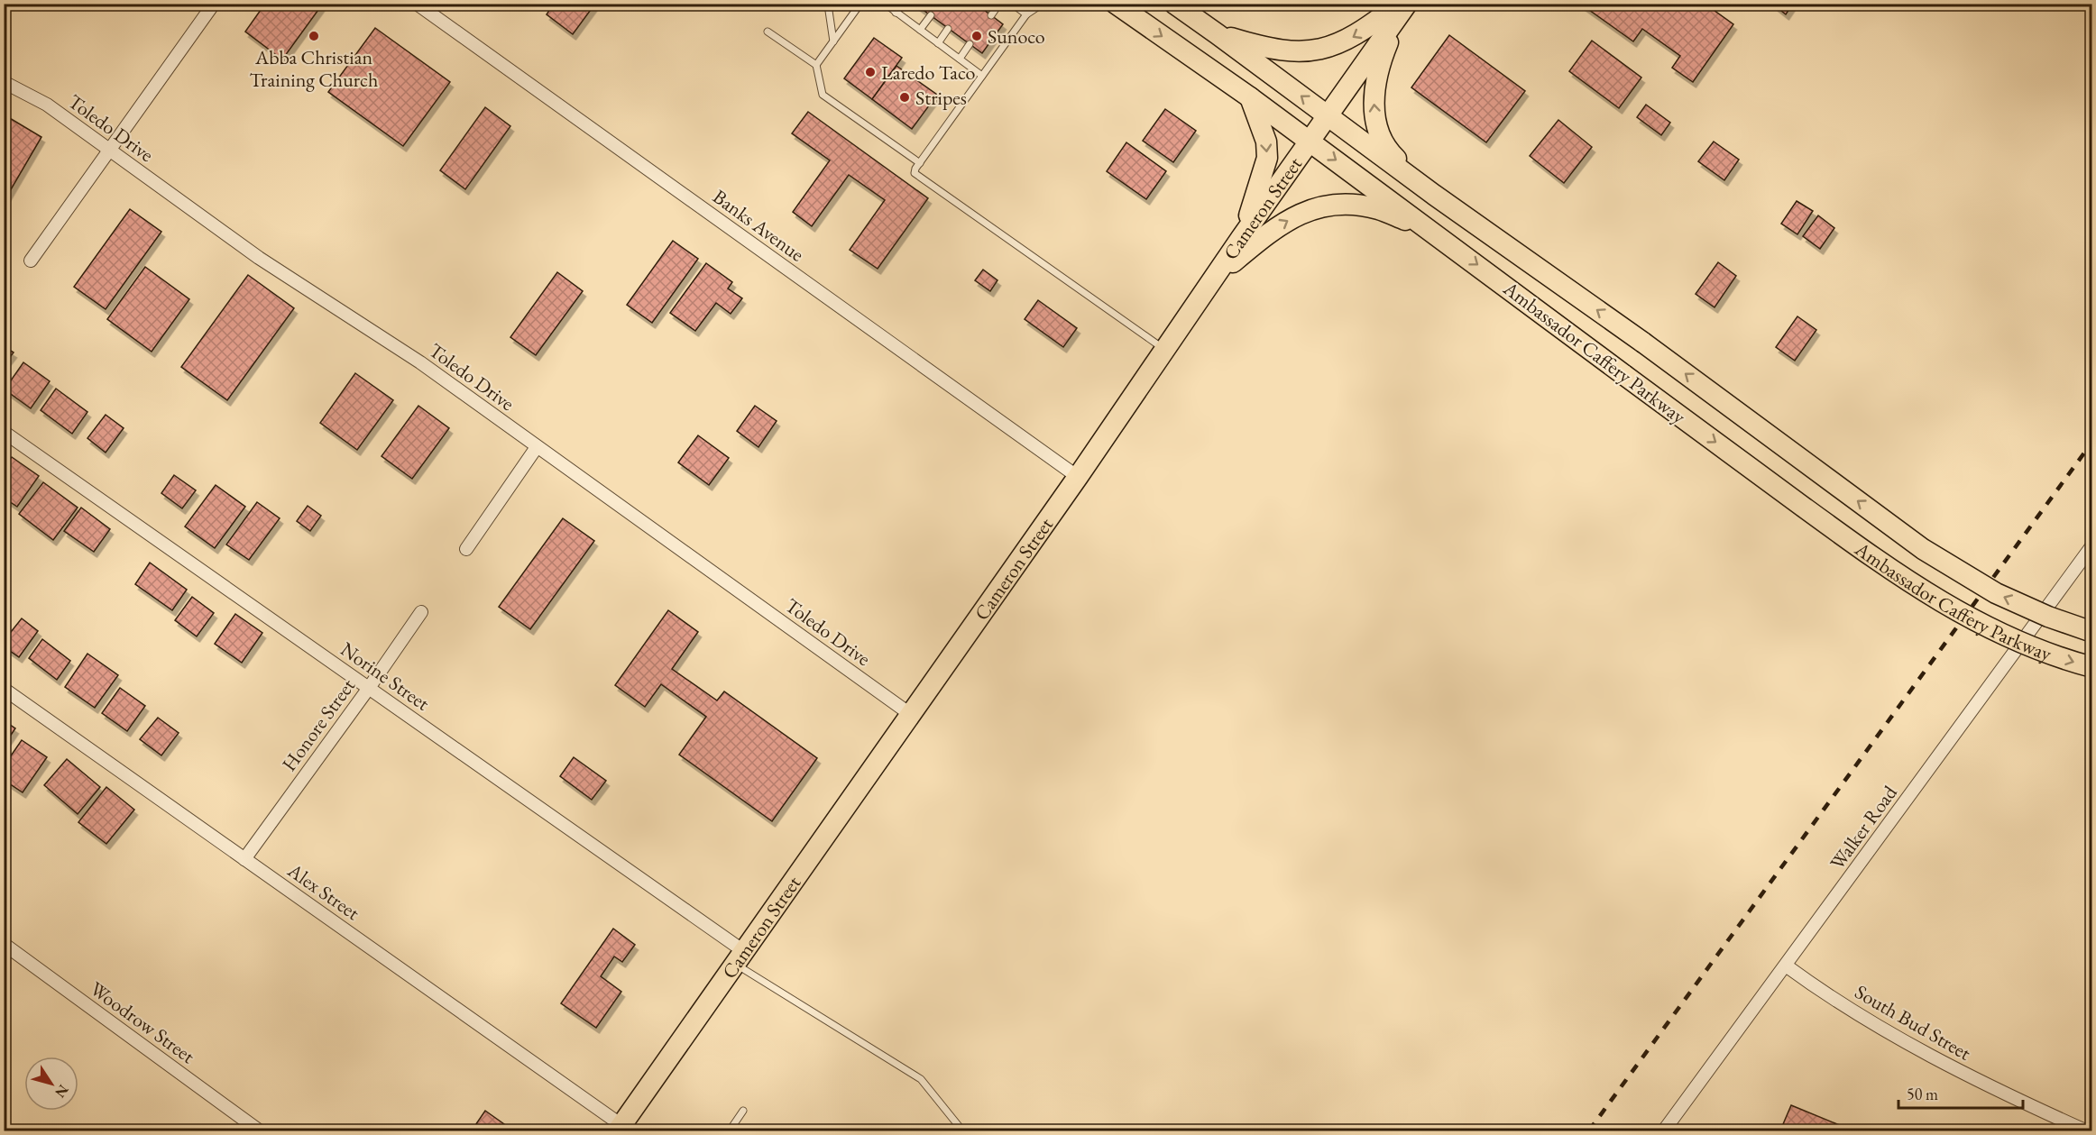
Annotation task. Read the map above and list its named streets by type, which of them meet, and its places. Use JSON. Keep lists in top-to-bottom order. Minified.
{"streets":{"main road":["Cameron Street","Ambassador Caffery Parkway"],"street":["Toledo Drive","Banks Avenue","Norine Street","Honore Street","Walker Road","Alex Street","Woodrow Street","South Bud Street"]},"crossings":[["Toledo Drive","Cameron Street"],["Cameron Street","Banks Avenue"],["Cameron Street","Ambassador Caffery Parkway"],["Cameron Street","Norine Street"],["Cameron Street","Alex Street"],["Norine Street","Honore Street"],["Honore Street","Alex Street"],["Walker Road","South Bud Street"]],"places":["Abba Christian Training Church","Sunoco","Laredo Taco","Stripes"],"scale_bar":"50 m","north":"bottom right"}
